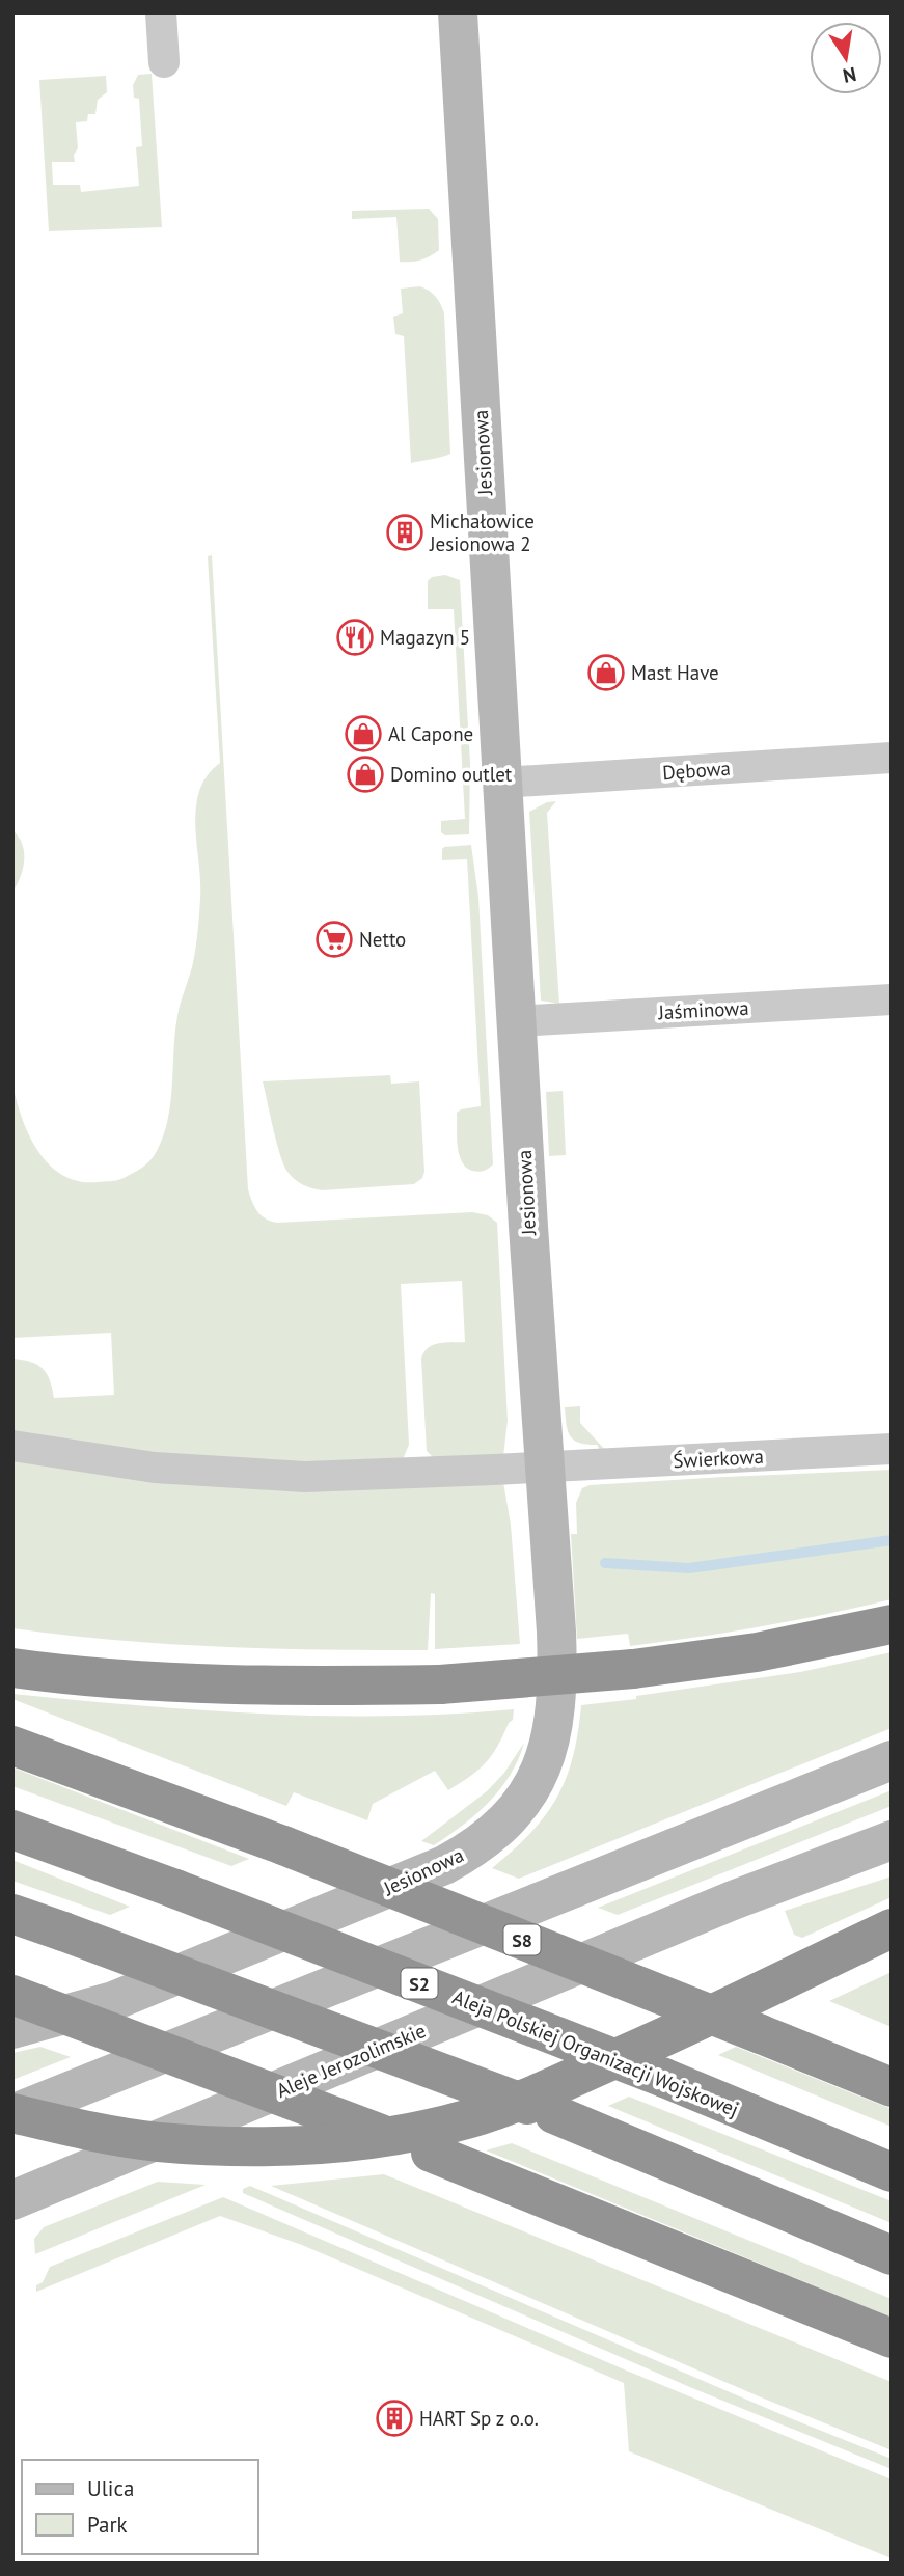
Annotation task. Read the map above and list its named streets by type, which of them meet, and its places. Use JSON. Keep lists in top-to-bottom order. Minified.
{"streets":{"highway":["S8","S2","Aleja Polskiej Organizacji Wojskowej"],"street":["Jesionowa","Dębowa","Jaśminowa","Świerkowa","Aleje Jerozolimskie"]},"crossings":[["Jesionowa","Dębowa"],["Jesionowa","Jaśminowa"],["Jesionowa","Świerkowa"]],"places":{"building":["Michałowice Jesionowa 2","HART Sp z o.o."],"restaurant":["Magazyn 5"],"shop":["Mast Have","Al Capone","Domino outlet"],"supermarket":["Netto"]},"legend":["Ulica","Park"],"north":"bottom"}
